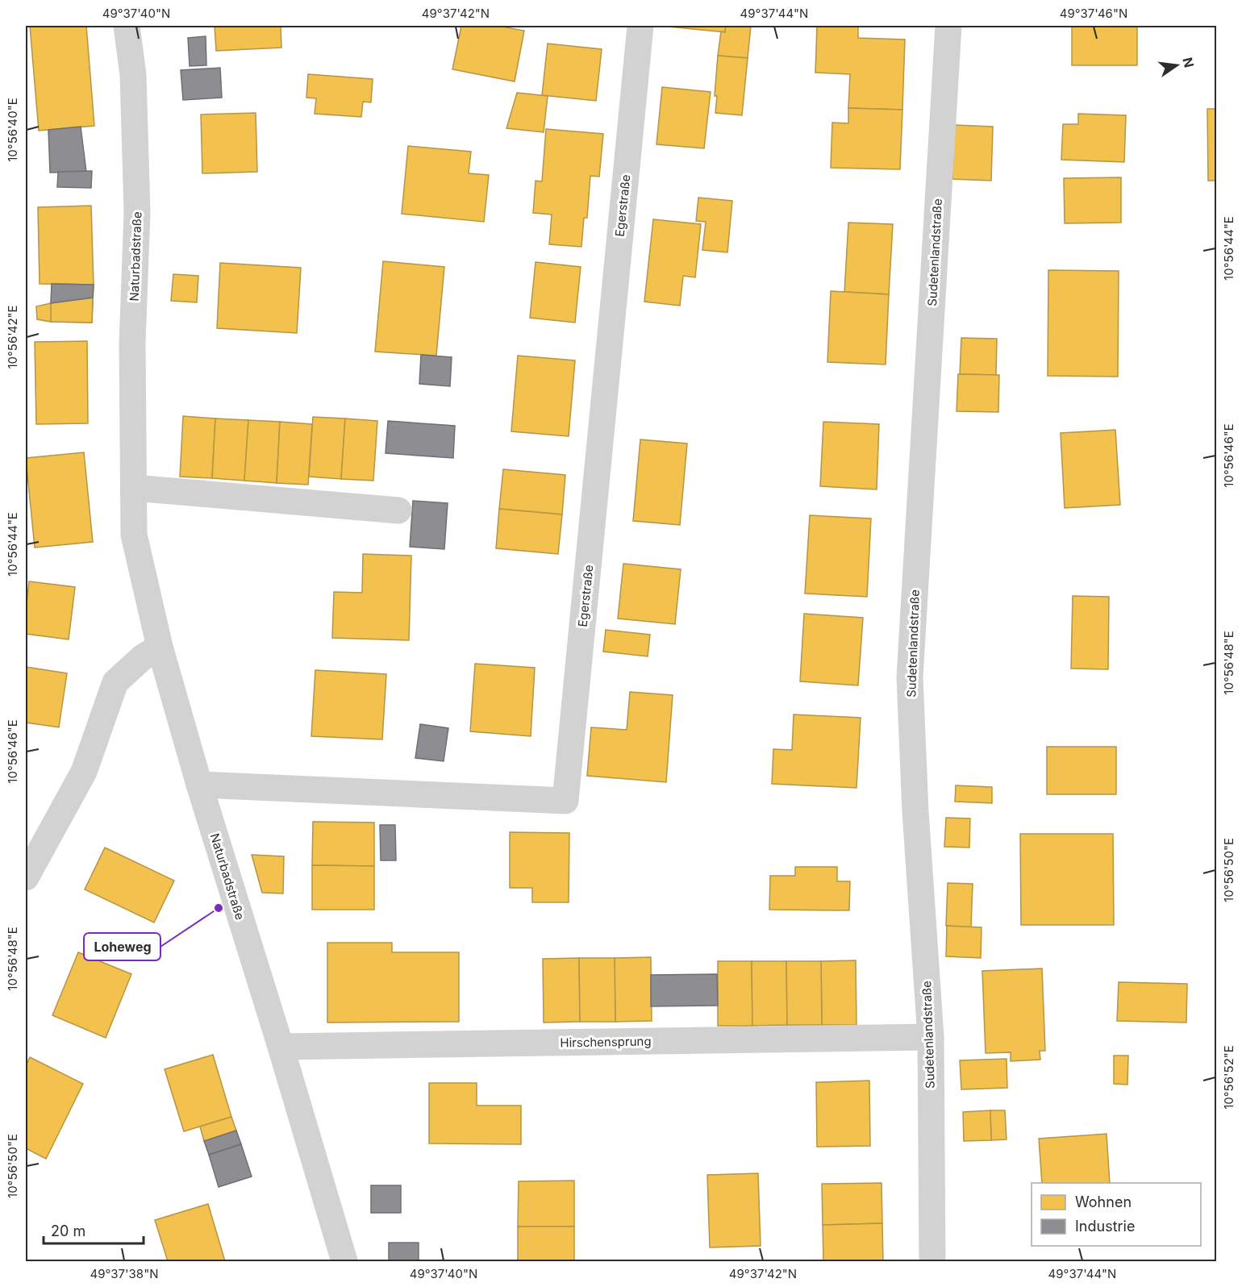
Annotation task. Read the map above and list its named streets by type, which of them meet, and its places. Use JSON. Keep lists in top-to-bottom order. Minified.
{"streets":{"street":["Egerstraße","Sudetenlandstraße","Naturbadstraße","Hirschensprung"]},"crossings":[["Egerstraße","Naturbadstraße"],["Sudetenlandstraße","Hirschensprung"],["Naturbadstraße","Hirschensprung"]],"places":["Loheweg"],"legend":["Wohnen","Industrie"],"scale_bar":"20 m","north":"right","coordinates":["49°37'40\"N","49°37'42\"N","49°37'44\"N","49°37'46\"N","10°56'40\"E","10°56'44\"E","10°56'42\"E","10°56'46\"E","10°56'48\"E","10°56'50\"E","10°56'52\"E","49°37'38\"N"]}
